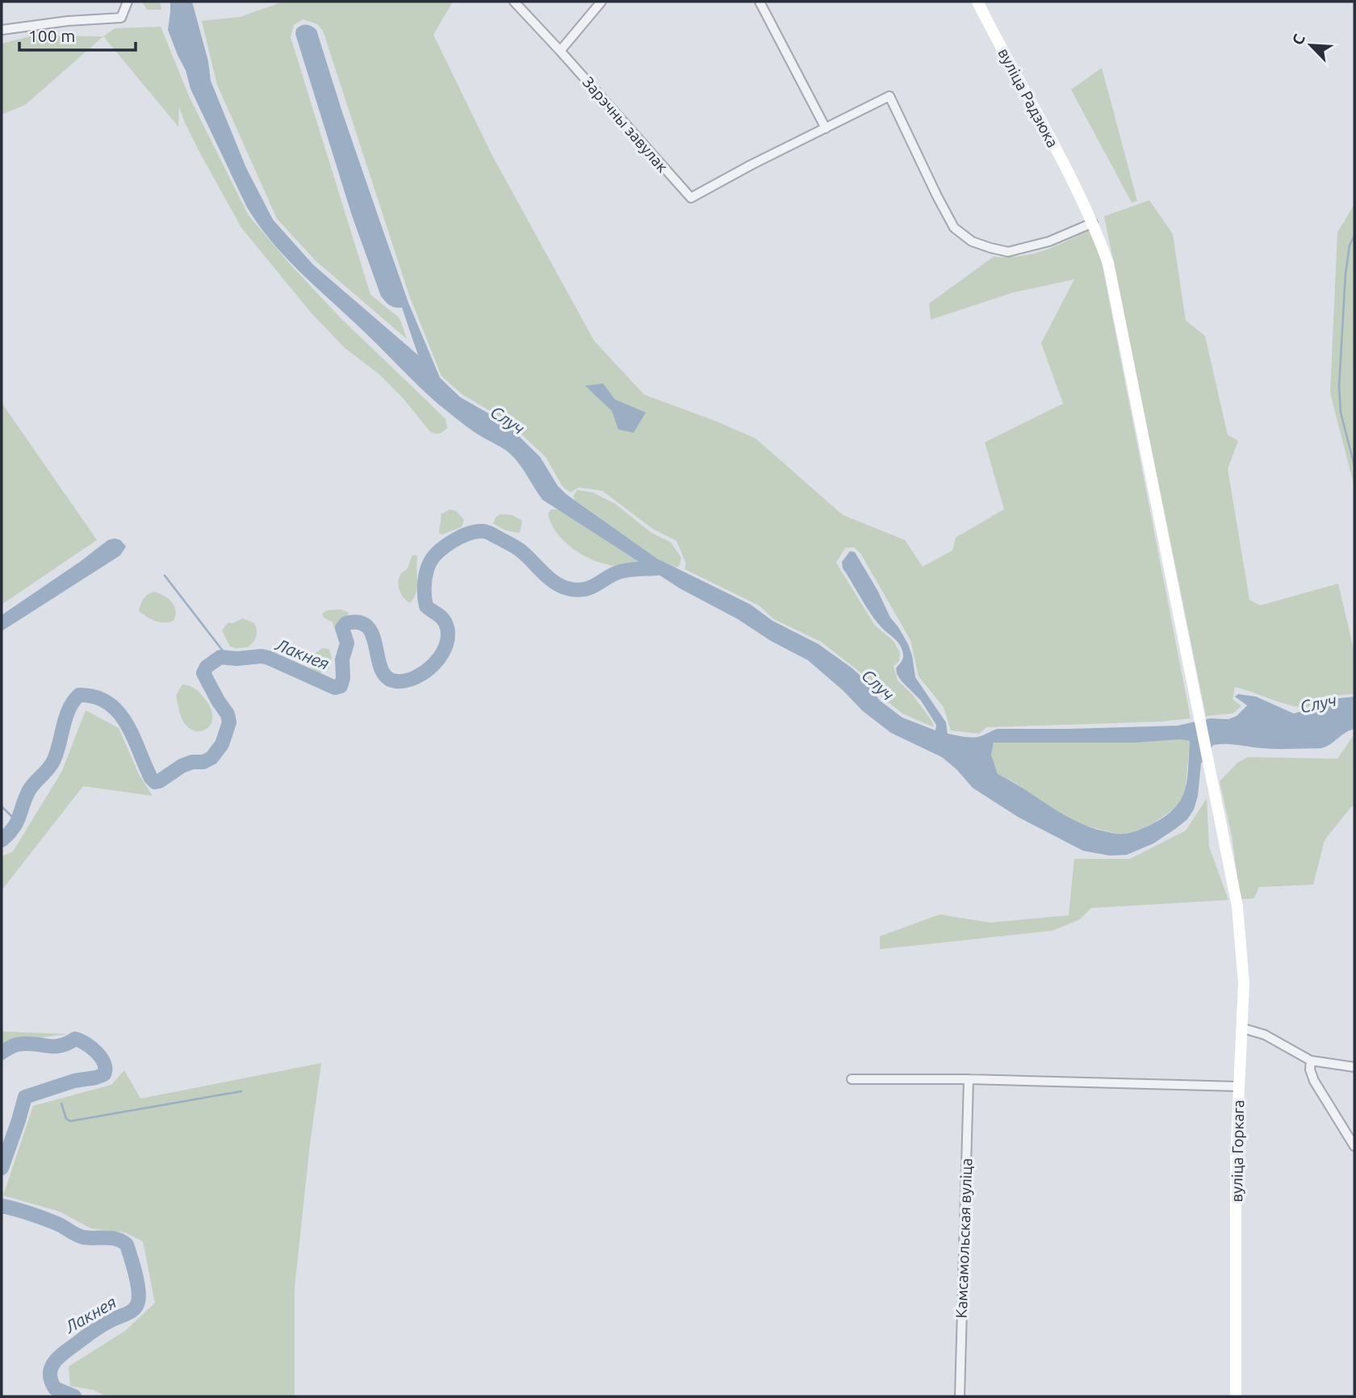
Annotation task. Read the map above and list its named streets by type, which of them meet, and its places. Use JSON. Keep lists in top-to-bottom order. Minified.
{"streets":{"main road":["вуліца Радзюка","вуліца Горкага"],"street":["Зарэчны завулак","Камсамольская вуліца"]},"crossings":[["вуліца Радзюка","вуліца Горкага"]],"water":["Случ","Лакнея"],"scale_bar":"100 m","north":"top left"}
